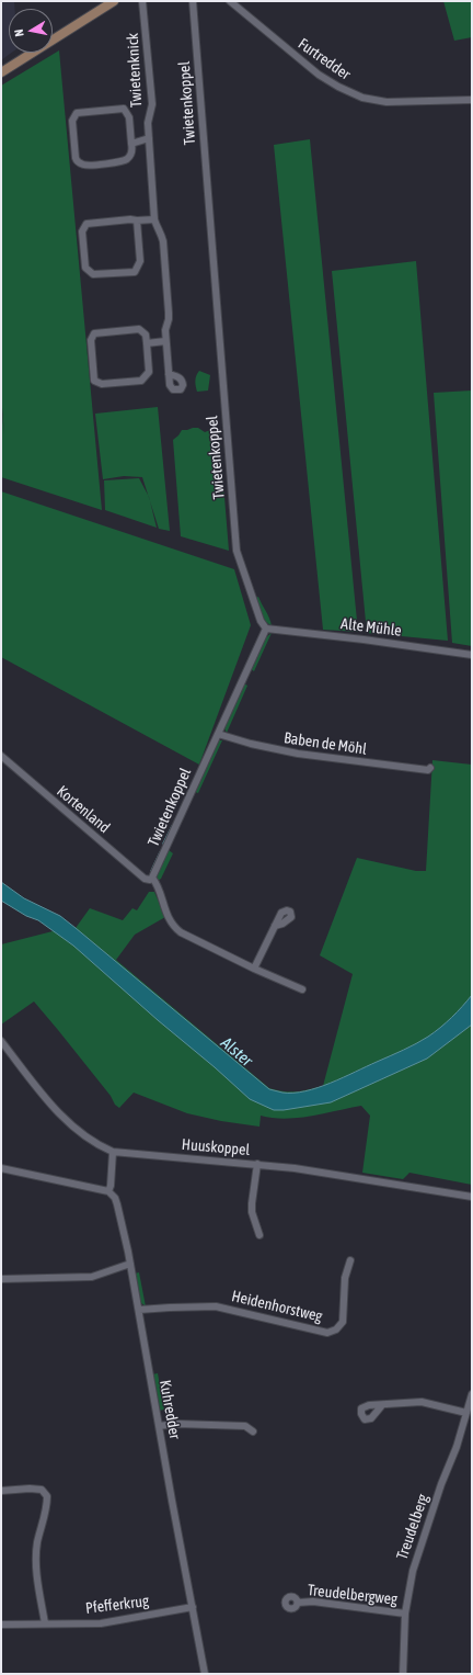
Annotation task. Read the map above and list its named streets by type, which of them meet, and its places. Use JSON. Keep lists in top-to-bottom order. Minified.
{"streets":{"street":["Furtredder","Twietenknick","Twietenkoppel","Alte Mühle","Baben de Möhl","Kortenland","Huuskoppel","Heidenhorstweg","Kuhredder","Treudelberg","Treudelbergweg","Pfefferkrug"]},"crossings":[["Twietenkoppel","Alte Mühle"],["Twietenkoppel","Baben de Möhl"],["Twietenkoppel","Kortenland"],["Heidenhorstweg","Kuhredder"],["Kuhredder","Pfefferkrug"],["Treudelberg","Treudelbergweg"]],"water":["Alster"],"north":"left"}
